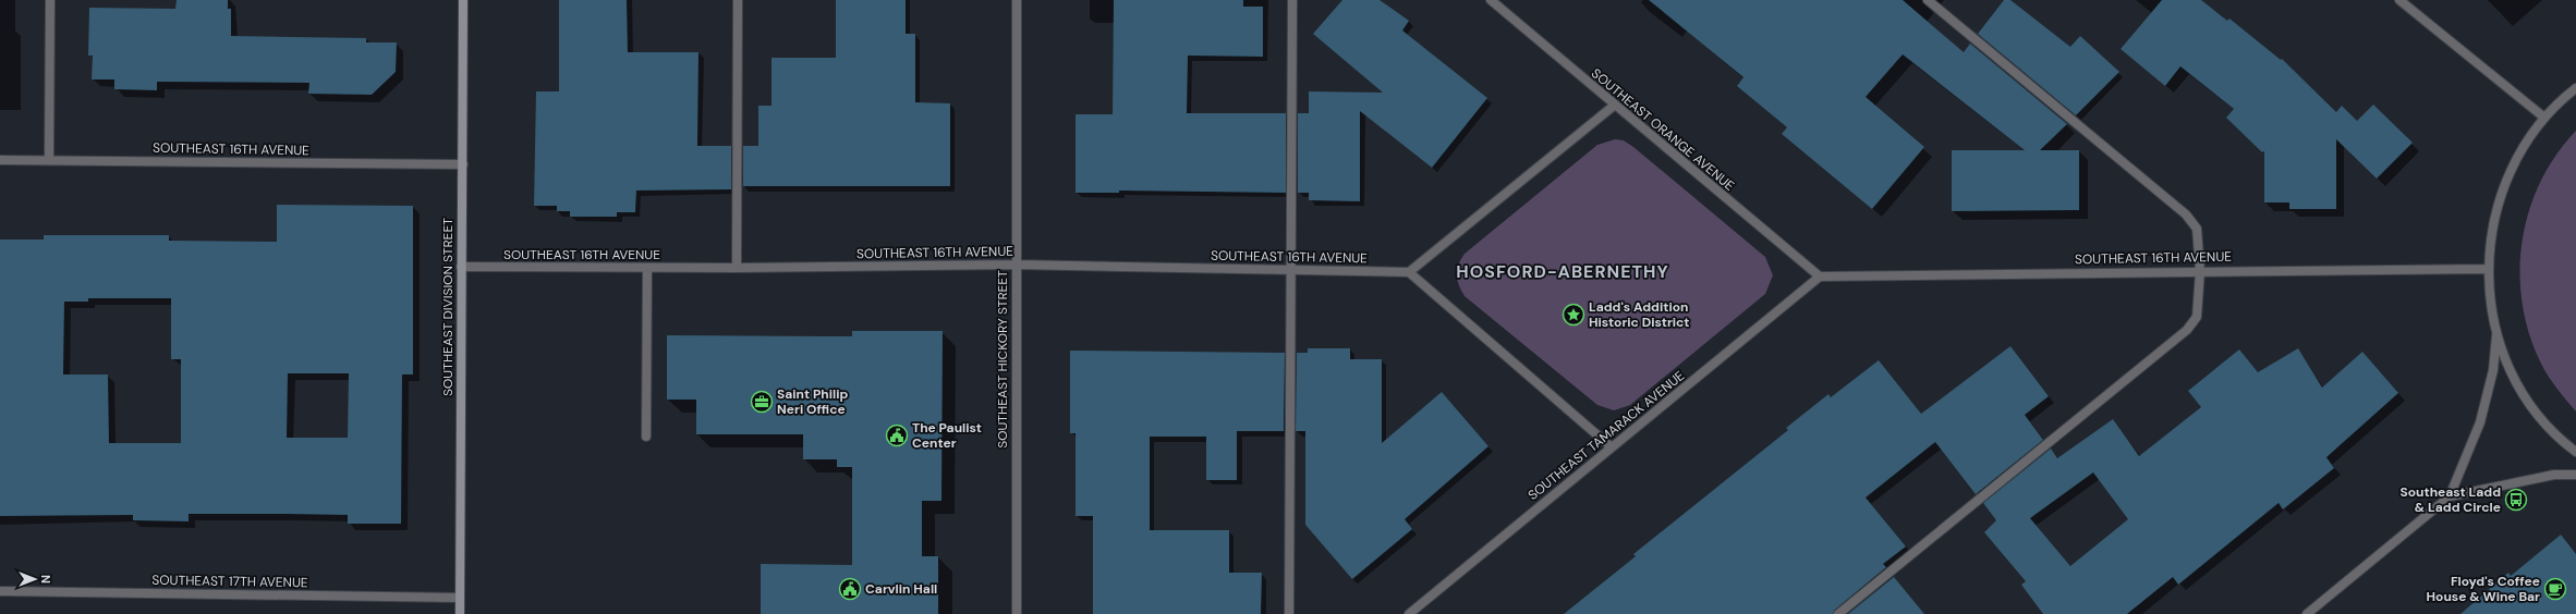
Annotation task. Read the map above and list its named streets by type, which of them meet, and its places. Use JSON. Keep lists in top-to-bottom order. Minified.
{"streets":{"main road":["SOUTHEAST DIVISION STREET"],"street":["SOUTHEAST ORANGE AVENUE","SOUTHEAST 16TH AVENUE","SOUTHEAST HICKORY STREET","SOUTHEAST TAMARACK AVENUE","SOUTHEAST 17TH AVENUE"]},"crossings":[["SOUTHEAST ORANGE AVENUE","SOUTHEAST 16TH AVENUE"],["SOUTHEAST ORANGE AVENUE","SOUTHEAST TAMARACK AVENUE"],["SOUTHEAST 16TH AVENUE","SOUTHEAST DIVISION STREET"],["SOUTHEAST 16TH AVENUE","SOUTHEAST HICKORY STREET"],["SOUTHEAST 16TH AVENUE","SOUTHEAST TAMARACK AVENUE"],["SOUTHEAST DIVISION STREET","SOUTHEAST 17TH AVENUE"]],"districts":["HOSFORD-ABERNETHY"],"places":{"place":["Ladd's Addition Historic District"],"office":["Saint Philip Neri Office"],"public building":["The Paulist Center","Carvlin Hall"],"bus stop":["Southeast Ladd & Ladd Circle"],"cafe":["Floyd's Coffee House & Wine Bar"]},"north":"right"}
